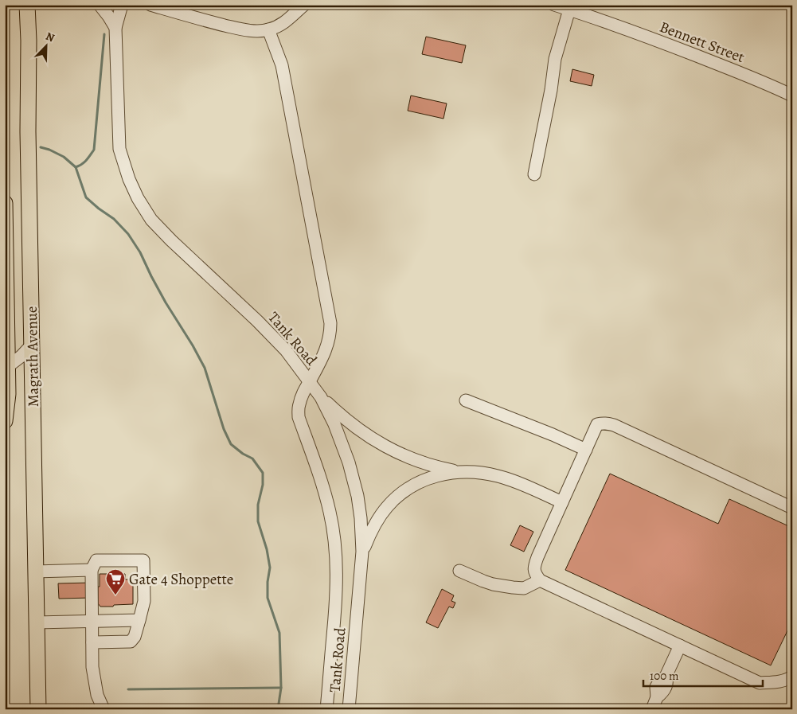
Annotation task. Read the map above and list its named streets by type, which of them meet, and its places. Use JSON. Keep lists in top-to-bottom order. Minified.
{"streets":{"main road":["Magrath Avenue"],"street":["Bennett Street","Tank Road"]},"places":{"supermarket":["Gate 4 Shoppette"]},"scale_bar":"100 m","north":"top right"}
